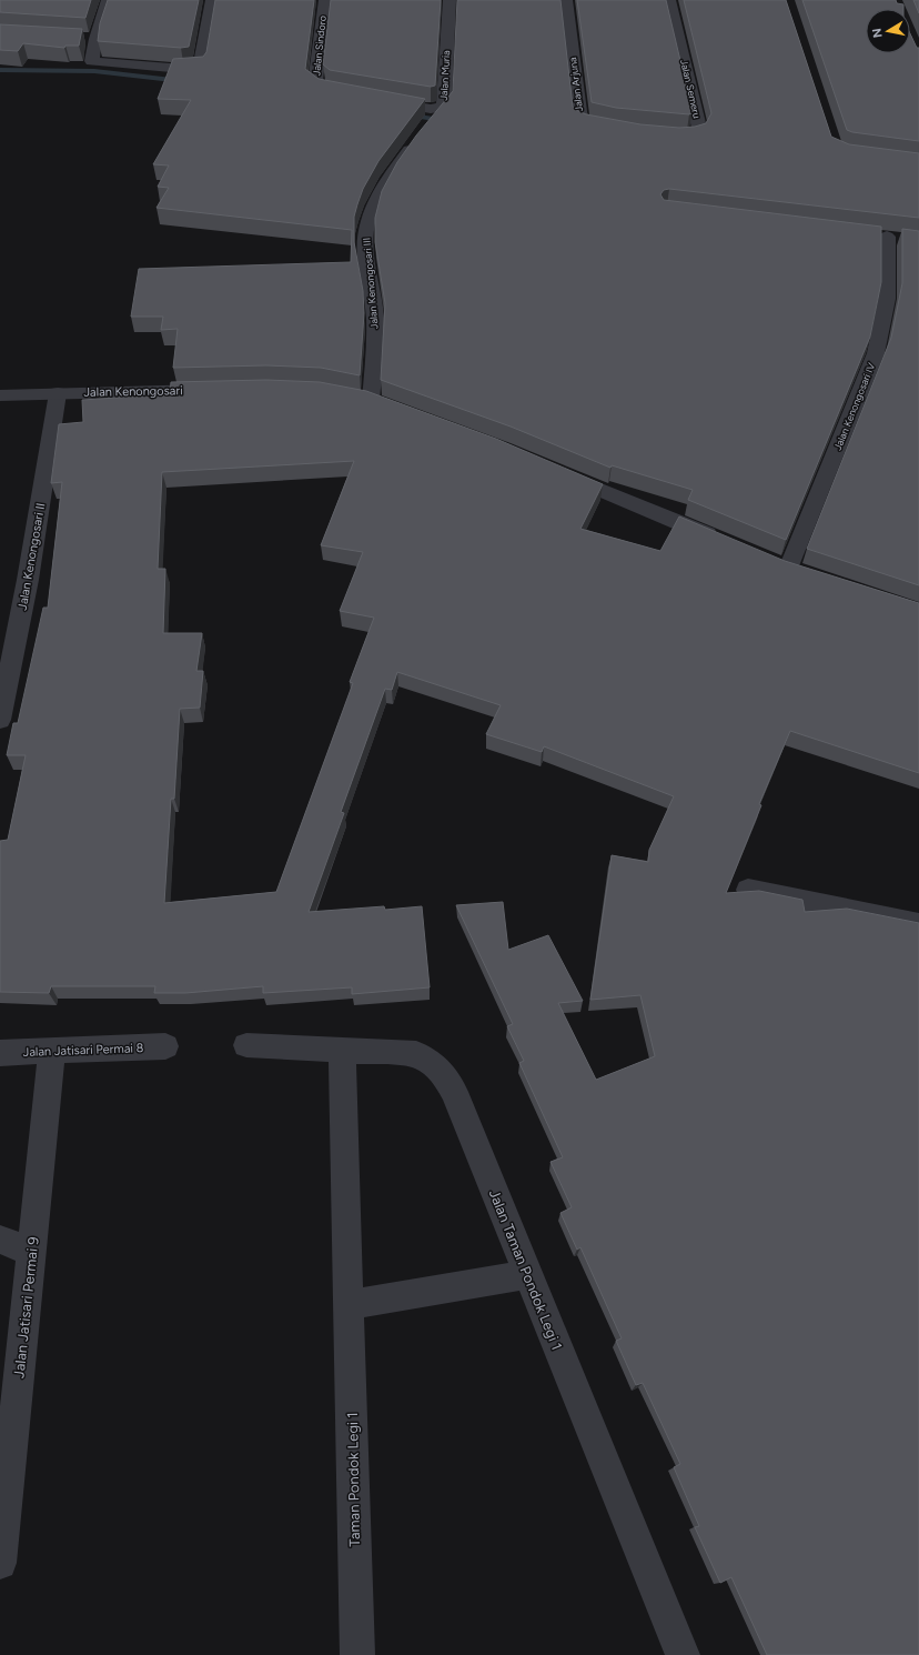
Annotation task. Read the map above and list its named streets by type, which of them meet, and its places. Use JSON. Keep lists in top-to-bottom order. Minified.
{"streets":{"street":["Jalan Sindoro","Jalan Muria","Jalan Arjuna","Jalan Semeru","Jalan Kenongosari III","Jalan Kenongosari","Jalan Kenongosari IV","Jalan Kenongosari II","Jalan Jatisari Permai 8","Jalan Taman Pondok Legi 1","Jalan Jatisari Permai 9","Taman Pondok Legi 1"]},"crossings":[["Jalan Muria","Jalan Kenongosari III"],["Jalan Kenongosari","Jalan Kenongosari II"],["Jalan Jatisari Permai 8","Jalan Jatisari Permai 9"],["Jalan Taman Pondok Legi 1","Taman Pondok Legi 1"]],"north":"left"}
